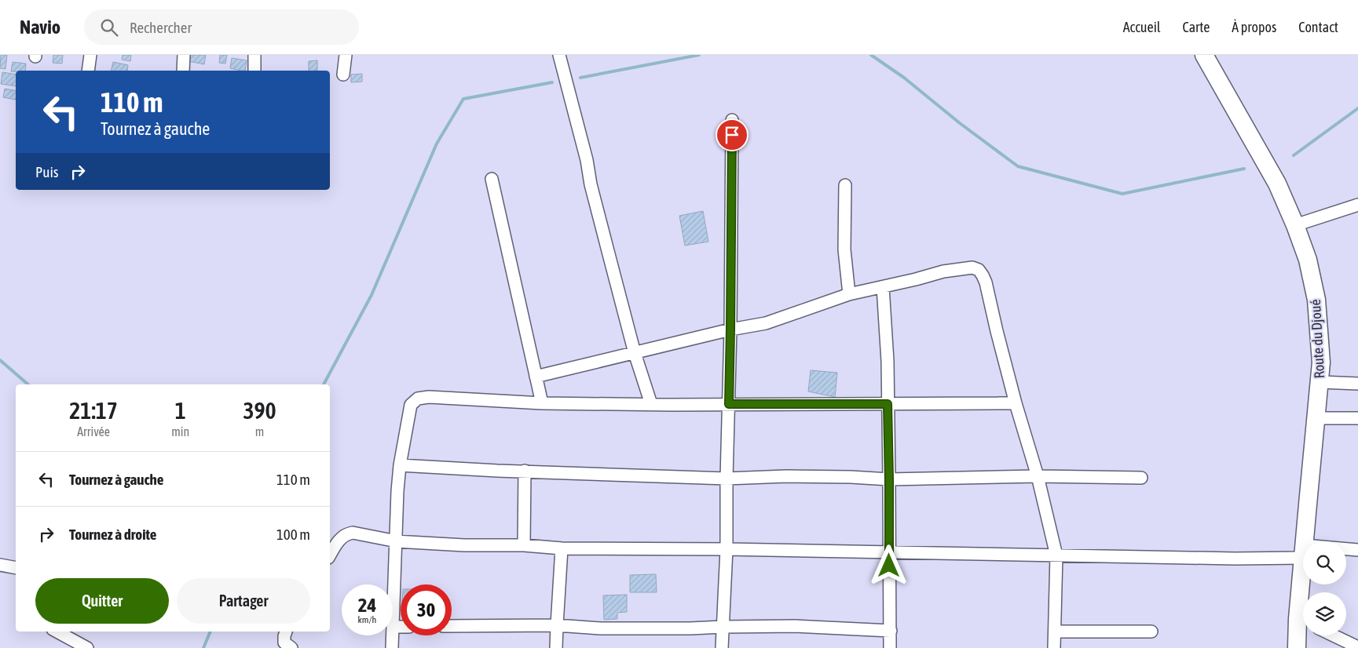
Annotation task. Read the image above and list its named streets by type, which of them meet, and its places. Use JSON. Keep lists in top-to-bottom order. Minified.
{"streets":{"main road":["Route du Djoué"]},"page":{"header":"Navio","search":"Rechercher","nav":["Accueil","Carte","À propos","Contact"],"turn":["110 m","Tournez à gauche"],"then":"Puis","eta":["21:17","Arrivée","1","min","390","m"],"list":[{"name":"Tournez à gauche","value":"110 m"},{"name":"Tournez à droite","value":"100 m"}],"buttons":["Quitter","Partager"],"speed":"24 km/h","limit":"30"}}
